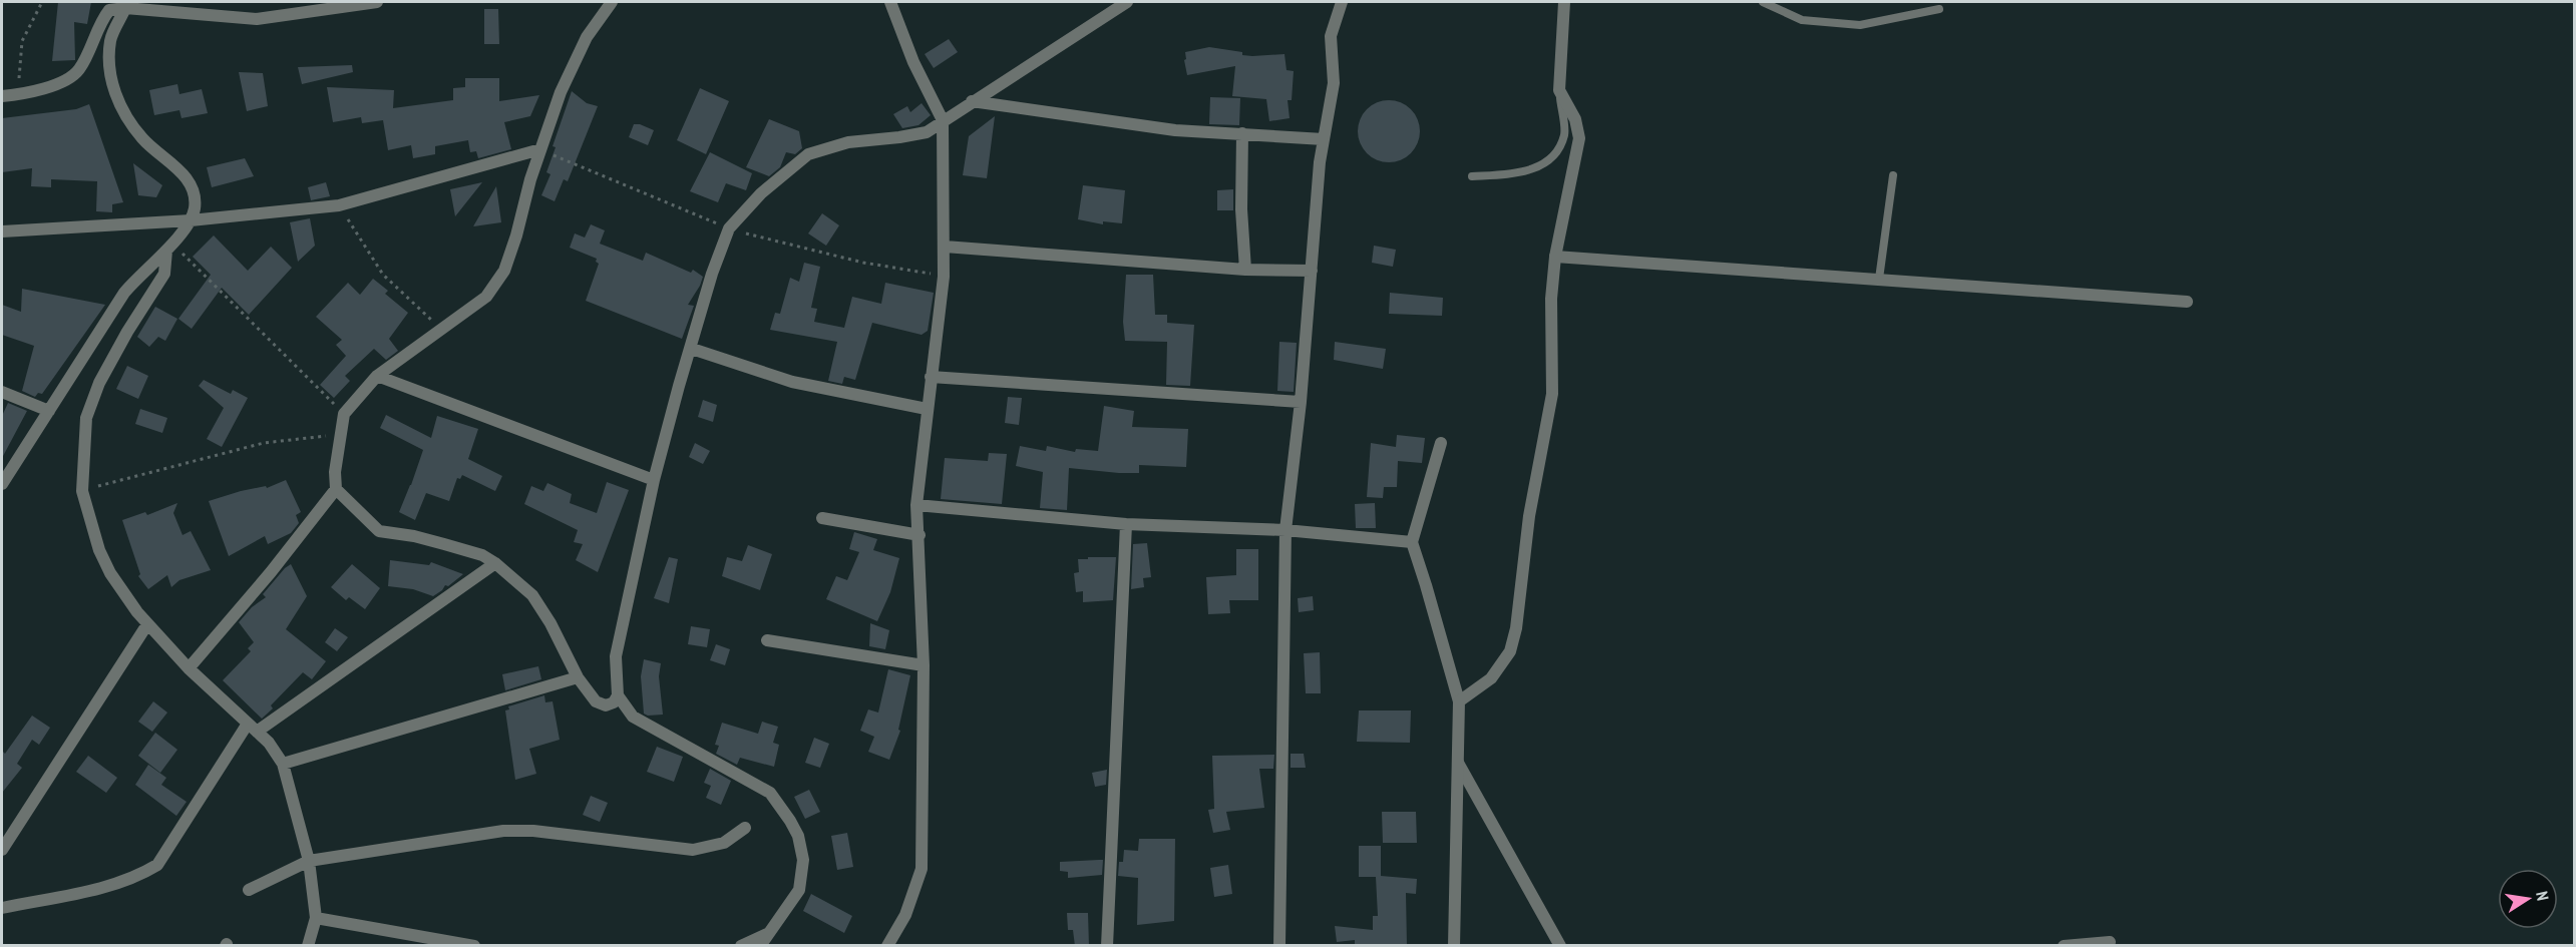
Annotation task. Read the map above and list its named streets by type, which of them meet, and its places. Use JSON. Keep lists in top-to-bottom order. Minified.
{"north":"right"}
